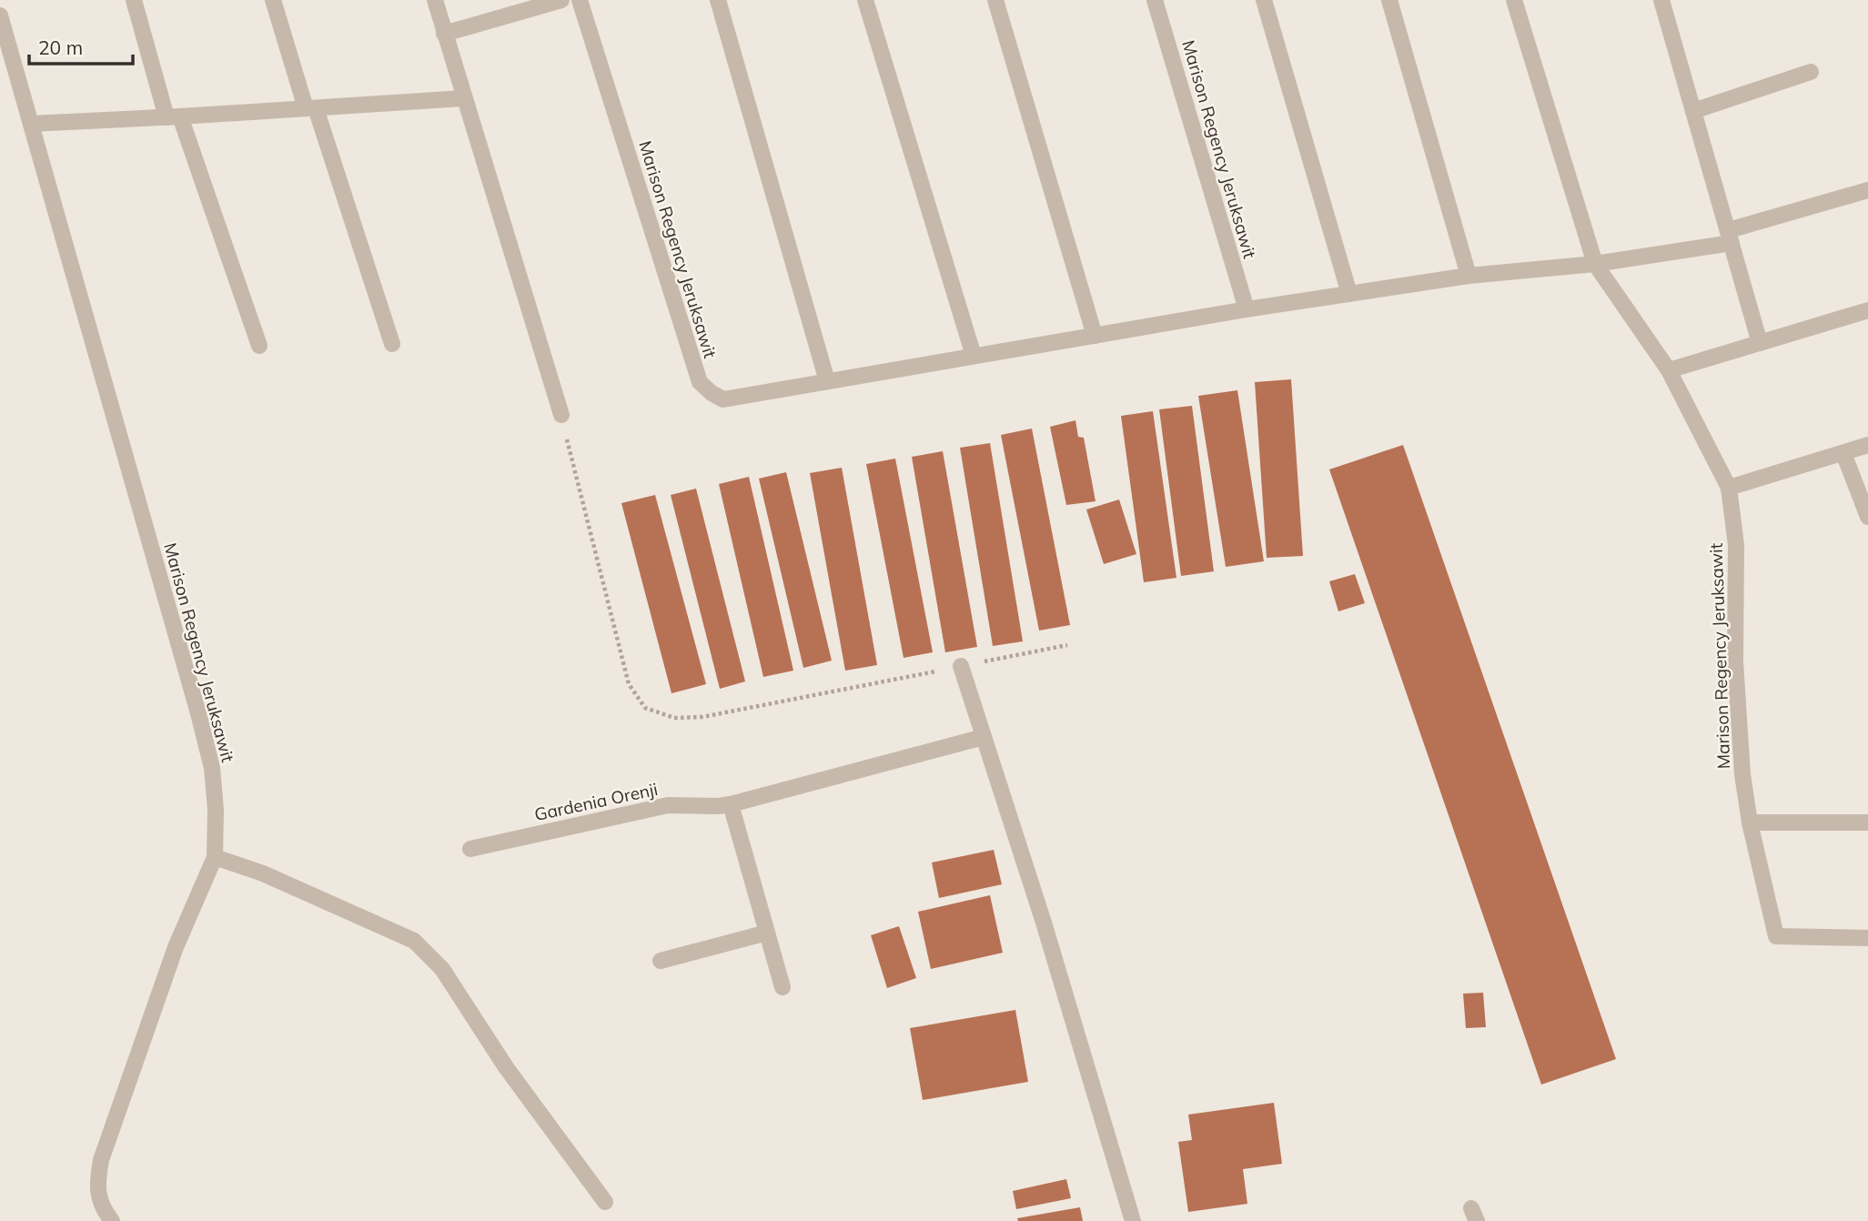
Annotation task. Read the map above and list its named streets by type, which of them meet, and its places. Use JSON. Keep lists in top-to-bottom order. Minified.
{"streets":{"street":["Marison Regency Jeruksawit","Gardenia Orenji"]},"scale_bar":"20 m"}
